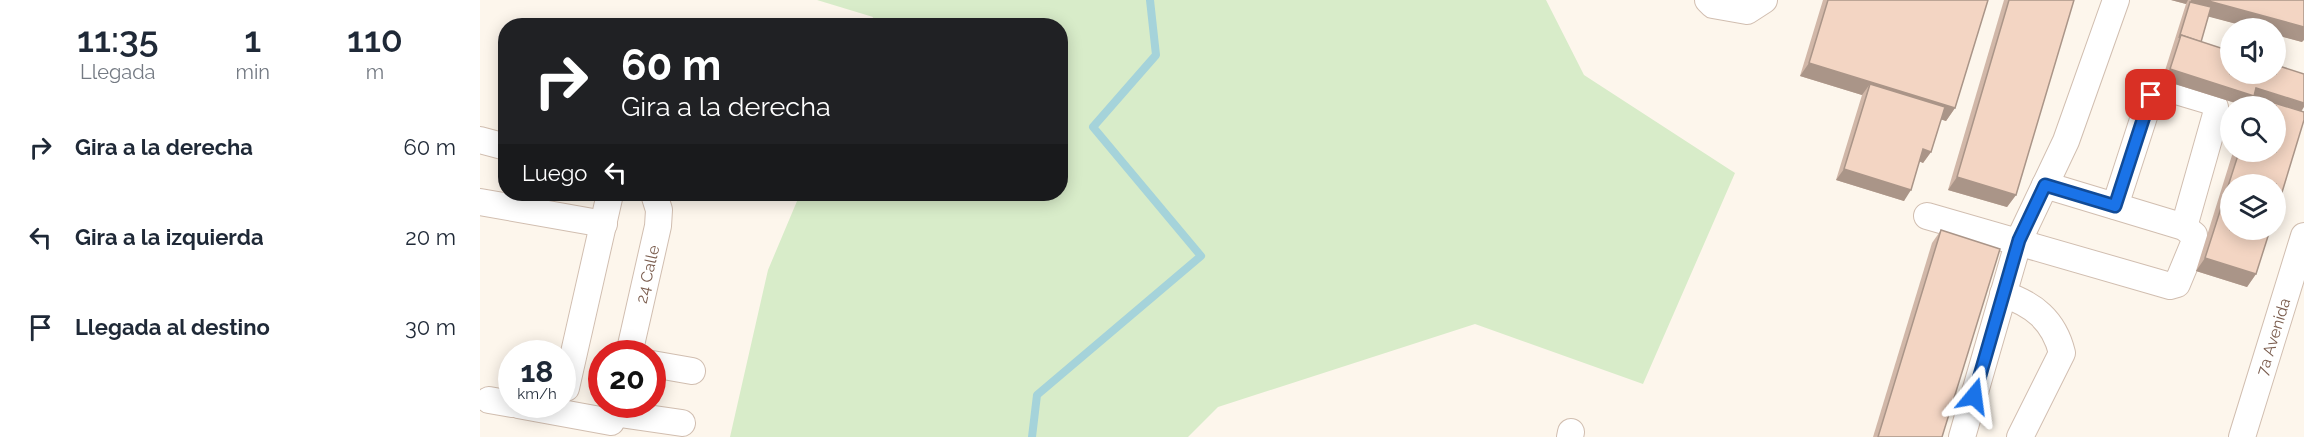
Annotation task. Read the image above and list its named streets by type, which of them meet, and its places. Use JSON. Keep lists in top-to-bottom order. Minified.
{"streets":{"street":["24 Calle","7a Avenida"]},"page":{"eta":["11:35","Llegada","1","min","110","m"],"turn":["60 m","Gira a la derecha"],"list":[{"name":"Gira a la derecha","value":"60 m"},{"name":"Gira a la izquierda","value":"20 m"},{"name":"Llegada al destino","value":"30 m"}],"then":"Luego","speed":"18 km/h","limit":"20"}}
